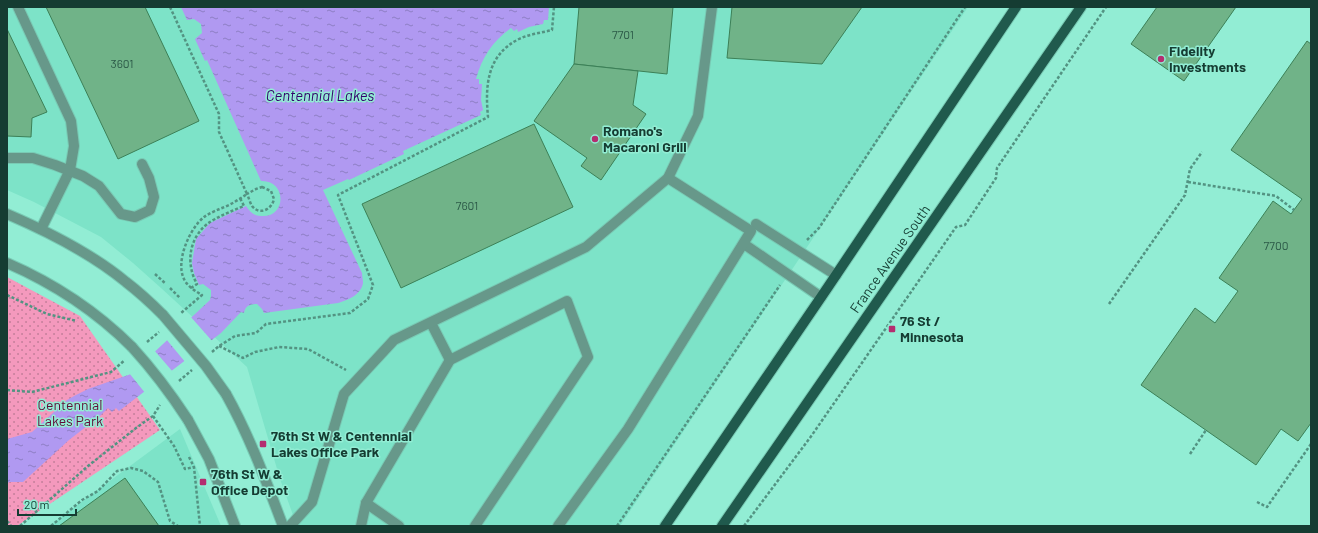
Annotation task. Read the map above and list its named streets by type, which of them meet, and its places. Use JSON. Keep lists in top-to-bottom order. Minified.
{"streets":{"main road":["France Avenue South"]},"water":["Centennial Lakes"],"parks":["Centennial Lakes Park"],"places":{"other":["Fidelity Investments","Romano's Macaroni Grill"],"transit":["76 St / Minnesota","76th St W & Centennial Lakes Office Park","76th St W & Office Depot"]},"house_numbers":["7701","3601","7601","7700"],"scale_bar":"20 m"}
